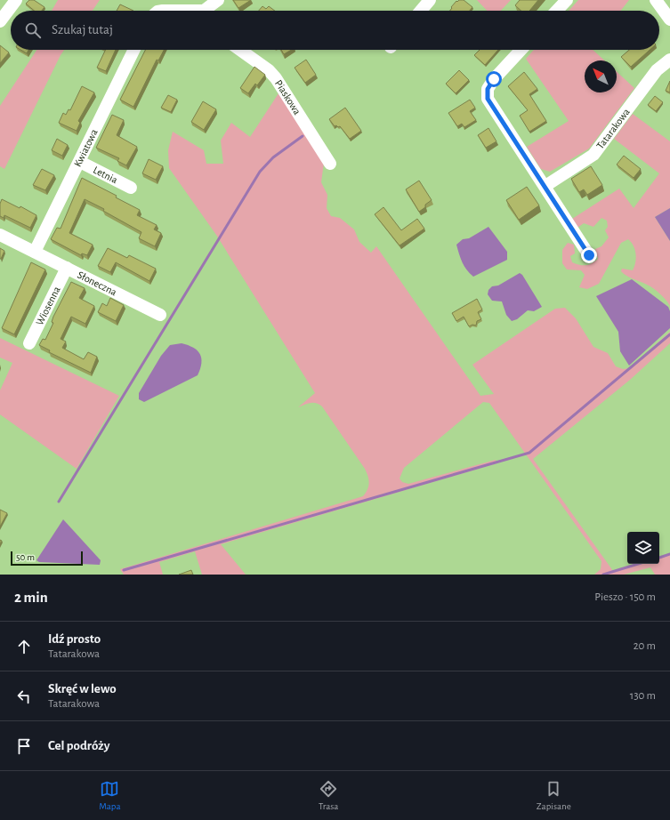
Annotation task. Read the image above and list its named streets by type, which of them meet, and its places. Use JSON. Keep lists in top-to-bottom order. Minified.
{"streets":{"street":["Piaskowa","Tatarakowa","Kwiatowa","Letnia","Słoneczna","Wiosenna"]},"crossings":[["Kwiatowa","Letnia"],["Kwiatowa","Słoneczna"],["Słoneczna","Wiosenna"]],"scale_bar":"50 m","north":"top left","page":{"search":"Szukaj tutaj","scale":"50 m","heading":["2 min","Pieszo · 150 m"],"list":[["Idź prosto","Tatarakowa","20 m"],["Skręć w lewo","Tatarakowa","130 m"],"Cel podróży"],"nav":["Mapa","Trasa","Zapisane"]}}
